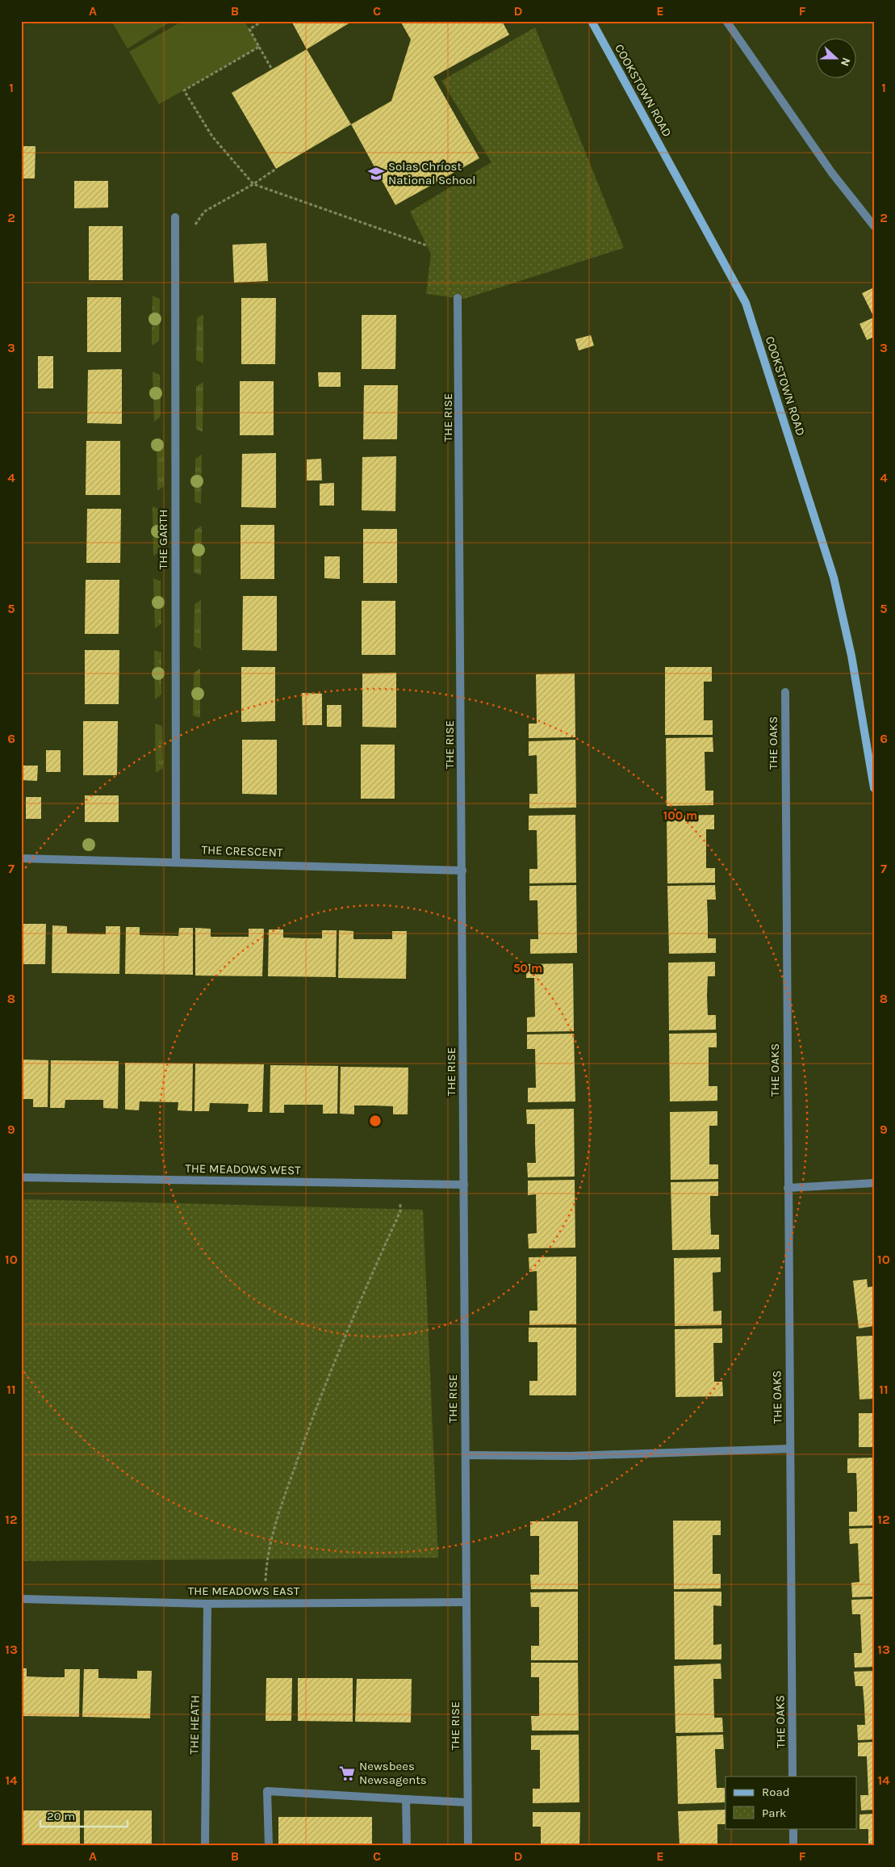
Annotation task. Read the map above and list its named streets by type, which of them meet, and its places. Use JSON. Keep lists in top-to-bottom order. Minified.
{"streets":{"street":["COOKSTOWN ROAD","THE RISE","THE GARTH","THE OAKS","THE CRESCENT","THE MEADOWS WEST","THE MEADOWS EAST","THE HEATH"]},"crossings":[["THE RISE","THE CRESCENT"],["THE RISE","THE MEADOWS WEST"],["THE RISE","THE MEADOWS EAST"],["THE GARTH","THE CRESCENT"],["THE MEADOWS EAST","THE HEATH"]],"places":{"school or university":["Solas Chríost National School"],"supermarket":["Newsbees Newsagents"]},"legend":["Road","Park"],"scale_bar":"20 m","north":"right","grid":{"columns":["A","B","C","D","E","F"],"rows":["1","2","3","4","5","6","7","8","9","10","11","12","13","14"]},"rings":["100 m","50 m"]}
